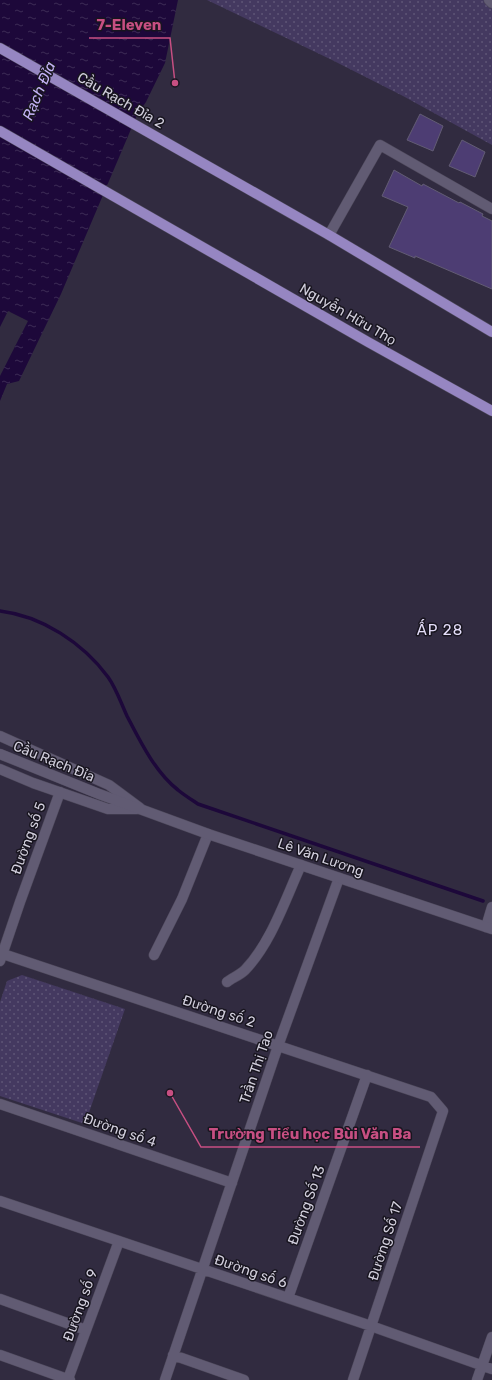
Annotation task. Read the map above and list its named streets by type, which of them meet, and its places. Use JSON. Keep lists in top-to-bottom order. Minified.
{"streets":{"main road":["Cầu Rạch Đỉa 2","Nguyễn Hữu Thọ"],"street":["Cầu Rạch Đỉa","Đường số 5","Lê Văn Lương","Đường số 2","Trần Thị Tao","Đường số 4","Đường Số 13","Đường Số 17","Đường số 6","Đường số 9"]},"crossings":[["Cầu Rạch Đỉa","Lê Văn Lương"],["Đường số 5","Lê Văn Lương"],["Đường số 5","Đường số 2"],["Lê Văn Lương","Trần Thị Tao"],["Đường số 2","Trần Thị Tao"],["Đường số 2","Đường Số 13"],["Đường số 2","Đường Số 17"],["Trần Thị Tao","Đường số 4"],["Trần Thị Tao","Đường số 6"],["Đường Số 13","Đường số 6"],["Đường Số 17","Đường số 6"],["Đường số 6","Đường số 9"]],"districts":["ẤP 28"],"water":["Rạch Đỉa"],"places":["7-Eleven","Trường Tiểu học Bùi Văn Ba"]}
